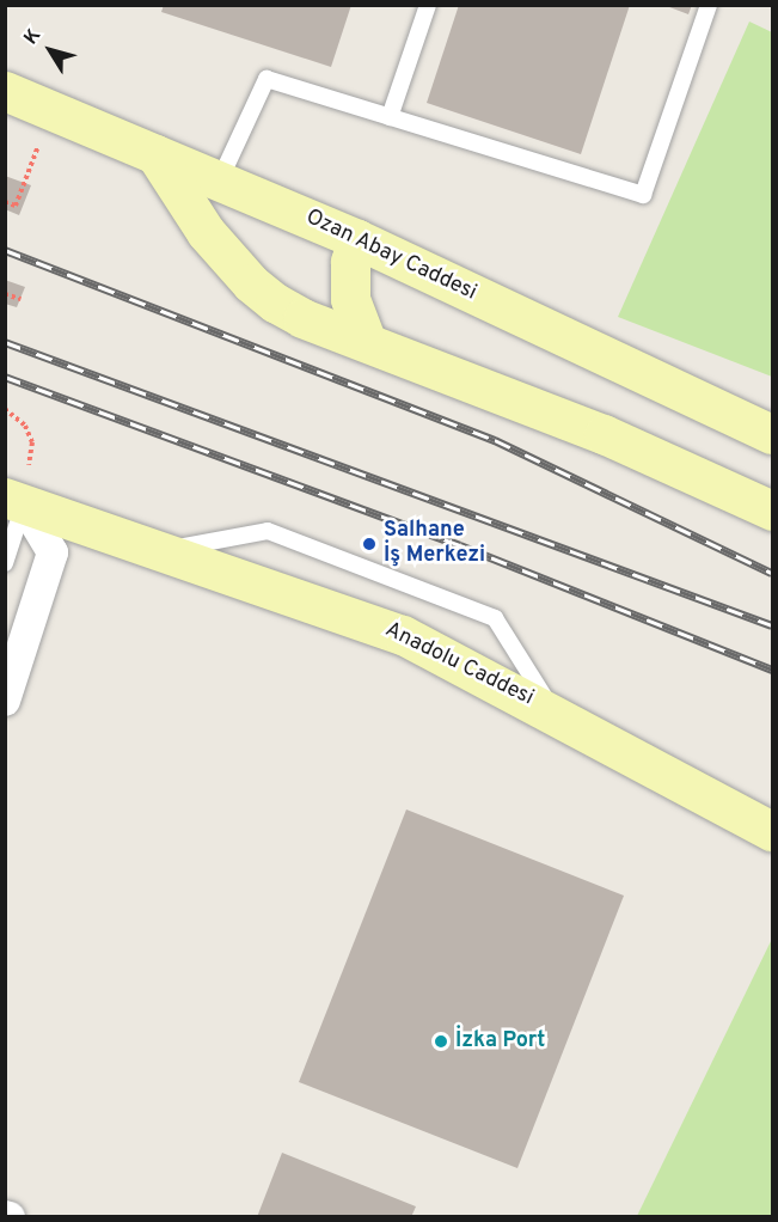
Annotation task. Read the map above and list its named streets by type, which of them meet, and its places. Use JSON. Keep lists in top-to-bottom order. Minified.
{"streets":{"main road":["Ozan Abay Caddesi","Anadolu Caddesi"]},"places":["Salhane İş Merkezi","İzka Port"],"north":"top left"}
